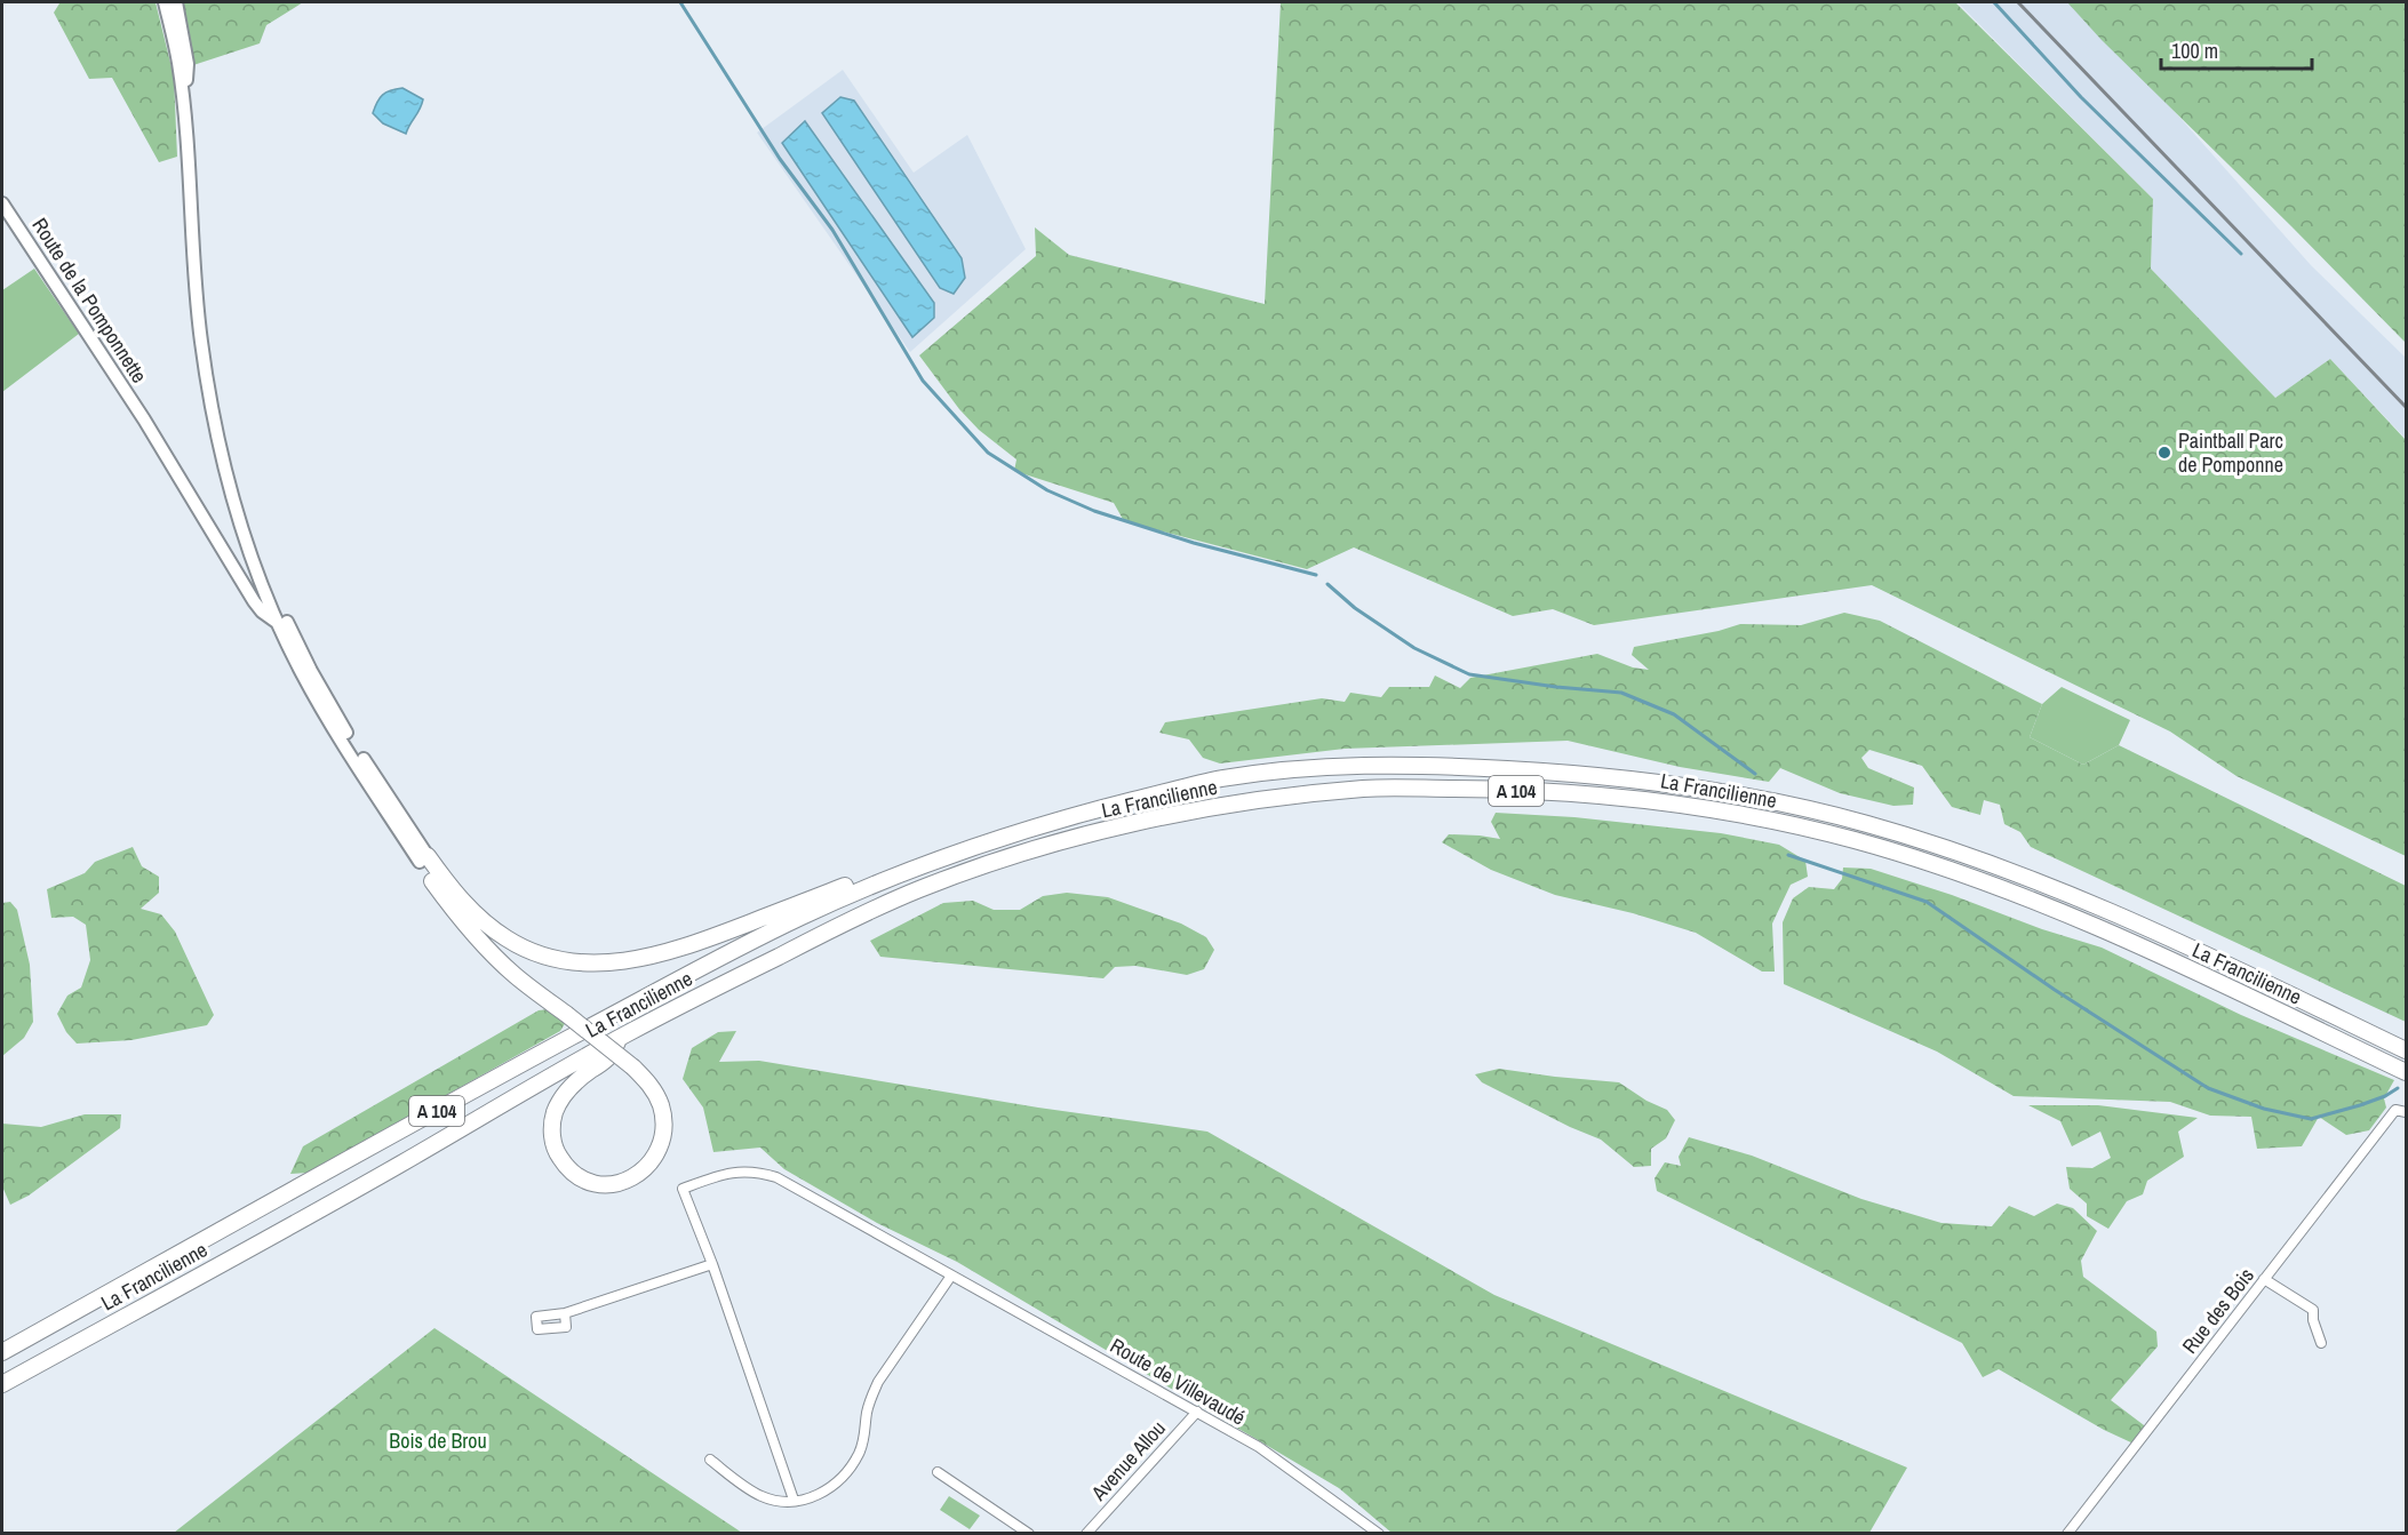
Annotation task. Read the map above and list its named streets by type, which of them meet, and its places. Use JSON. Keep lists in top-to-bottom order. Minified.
{"streets":{"highway":["A 104","La Francilienne"],"main road":["Route de la Pomponnette"],"street":["Rue des Bois","Route de Villevaudé","Avenue Allou"]},"crossings":[["Route de Villevaudé","Avenue Allou"]],"parks":["Bois de Brou"],"places":["Paintball Parc de Pomponne"],"scale_bar":"100 m"}
